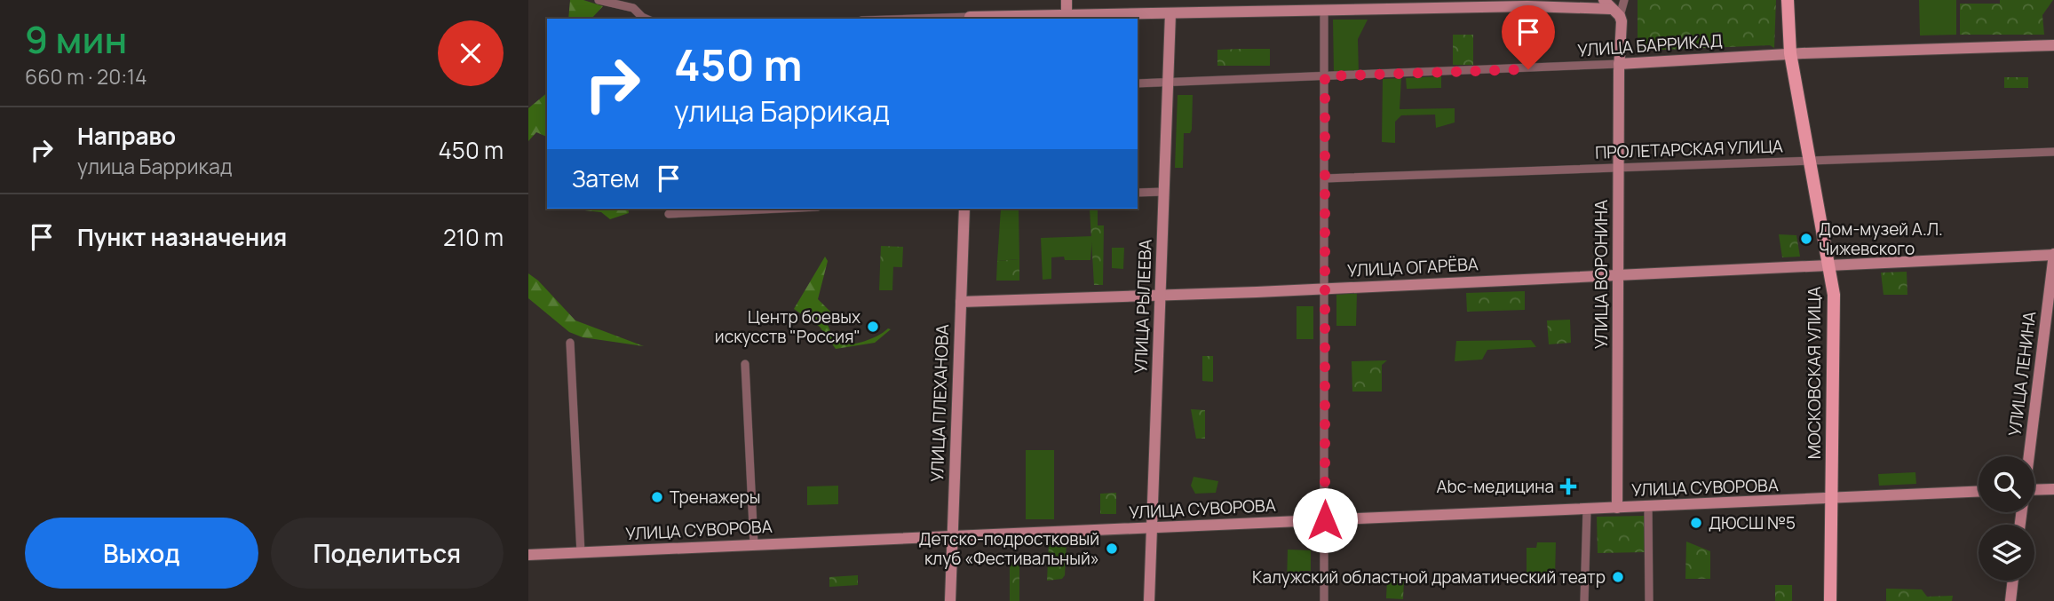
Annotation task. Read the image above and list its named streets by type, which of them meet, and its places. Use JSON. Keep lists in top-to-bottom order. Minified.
{"streets":{"main road":["МОСКОВСКАЯ УЛИЦА"],"street":["УЛИЦА БАРРИКАД","ПРОЛЕТАРСКАЯ УЛИЦА","УЛИЦА ОГАРЁВА","УЛИЦА ВОРОНИНА","УЛИЦА РЫЛЕЕВА","УЛИЦА ЛЕНИНА","УЛИЦА ПЛЕХАНОВА","УЛИЦА СУВОРОВА"]},"crossings":[["УЛИЦА БАРРИКАД","УЛИЦА ВОРОНИНА"],["УЛИЦА БАРРИКАД","УЛИЦА РЫЛЕЕВА"],["УЛИЦА БАРРИКАД","МОСКОВСКАЯ УЛИЦА"],["ПРОЛЕТАРСКАЯ УЛИЦА","УЛИЦА ВОРОНИНА"],["ПРОЛЕТАРСКАЯ УЛИЦА","МОСКОВСКАЯ УЛИЦА"],["УЛИЦА ОГАРЁВА","УЛИЦА ВОРОНИНА"],["УЛИЦА ОГАРЁВА","УЛИЦА РЫЛЕЕВА"],["УЛИЦА ОГАРЁВА","МОСКОВСКАЯ УЛИЦА"],["УЛИЦА ОГАРЁВА","УЛИЦА ЛЕНИНА"],["УЛИЦА ОГАРЁВА","УЛИЦА ПЛЕХАНОВА"],["УЛИЦА ВОРОНИНА","УЛИЦА СУВОРОВА"],["УЛИЦА РЫЛЕЕВА","УЛИЦА СУВОРОВА"],["МОСКОВСКАЯ УЛИЦА","УЛИЦА СУВОРОВА"],["УЛИЦА ПЛЕХАНОВА","УЛИЦА СУВОРОВА"]],"places":{"other":["Дом-музей А.Л. Чижевского","Центр боевых искусств \"Россия\"","Тренажеры","ДЮСШ №5","Детско-подростковый клуб «Фестивальный»","Калужский областной драматический театр"],"health":["Abc-медицина"]},"page":{"heading":["9 мин","660 m · 20:14"],"turn":["450 m","улица Баррикад"],"list":[{"name":"Направо","note":"улица Баррикад","value":"450 m"},{"name":"Пункт назначения","value":"210 m"}],"then":"Затем","buttons":["Выход","Поделиться"]}}
